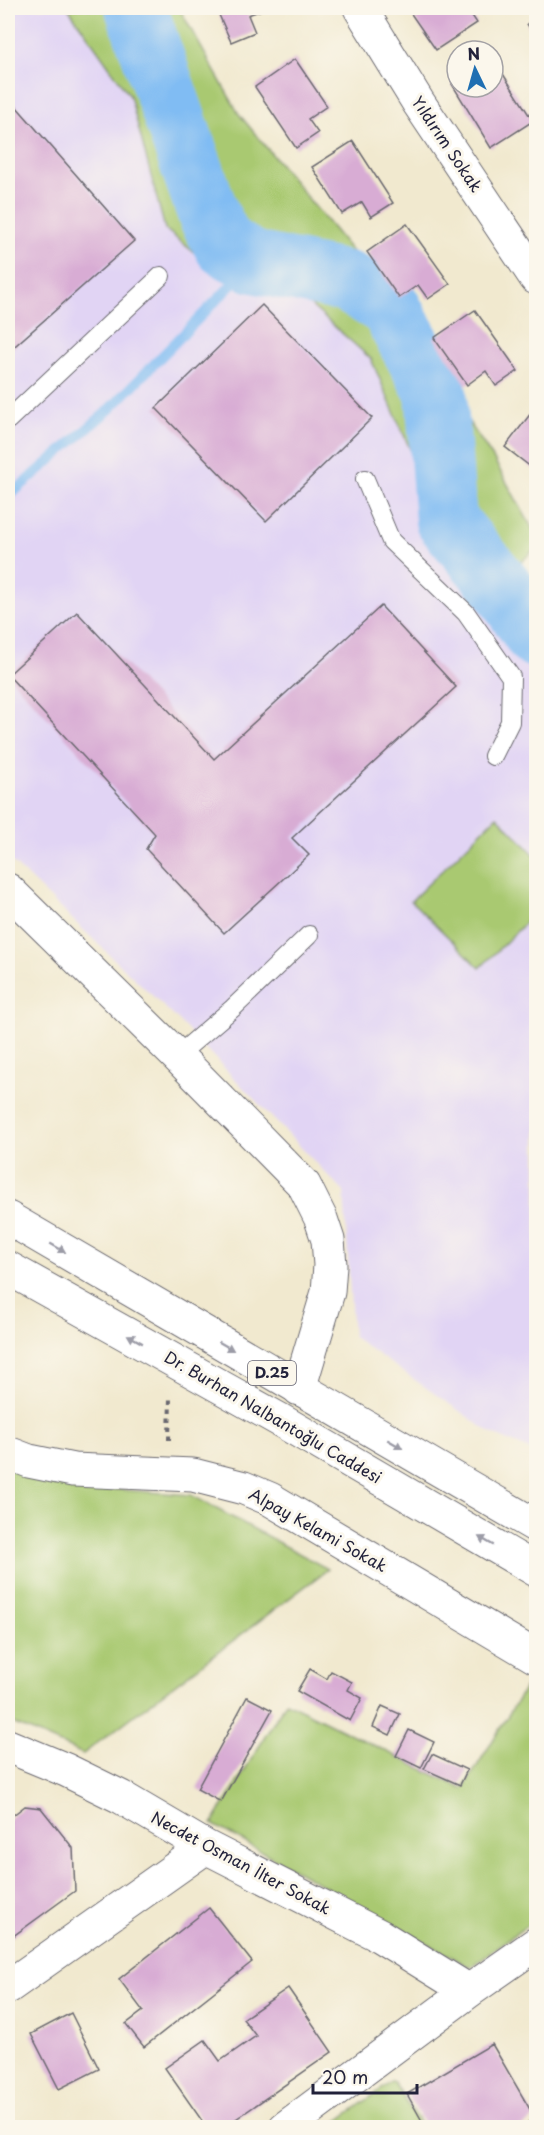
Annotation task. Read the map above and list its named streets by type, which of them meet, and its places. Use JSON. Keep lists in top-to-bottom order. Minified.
{"streets":{"street":["Yıldırım Sokak","D.25","Dr. Burhan Nalbantoğlu Caddesi","Alpay Kelami Sokak","Necdet Osman İlter Sokak"]},"scale_bar":"20 m","north":"top"}
